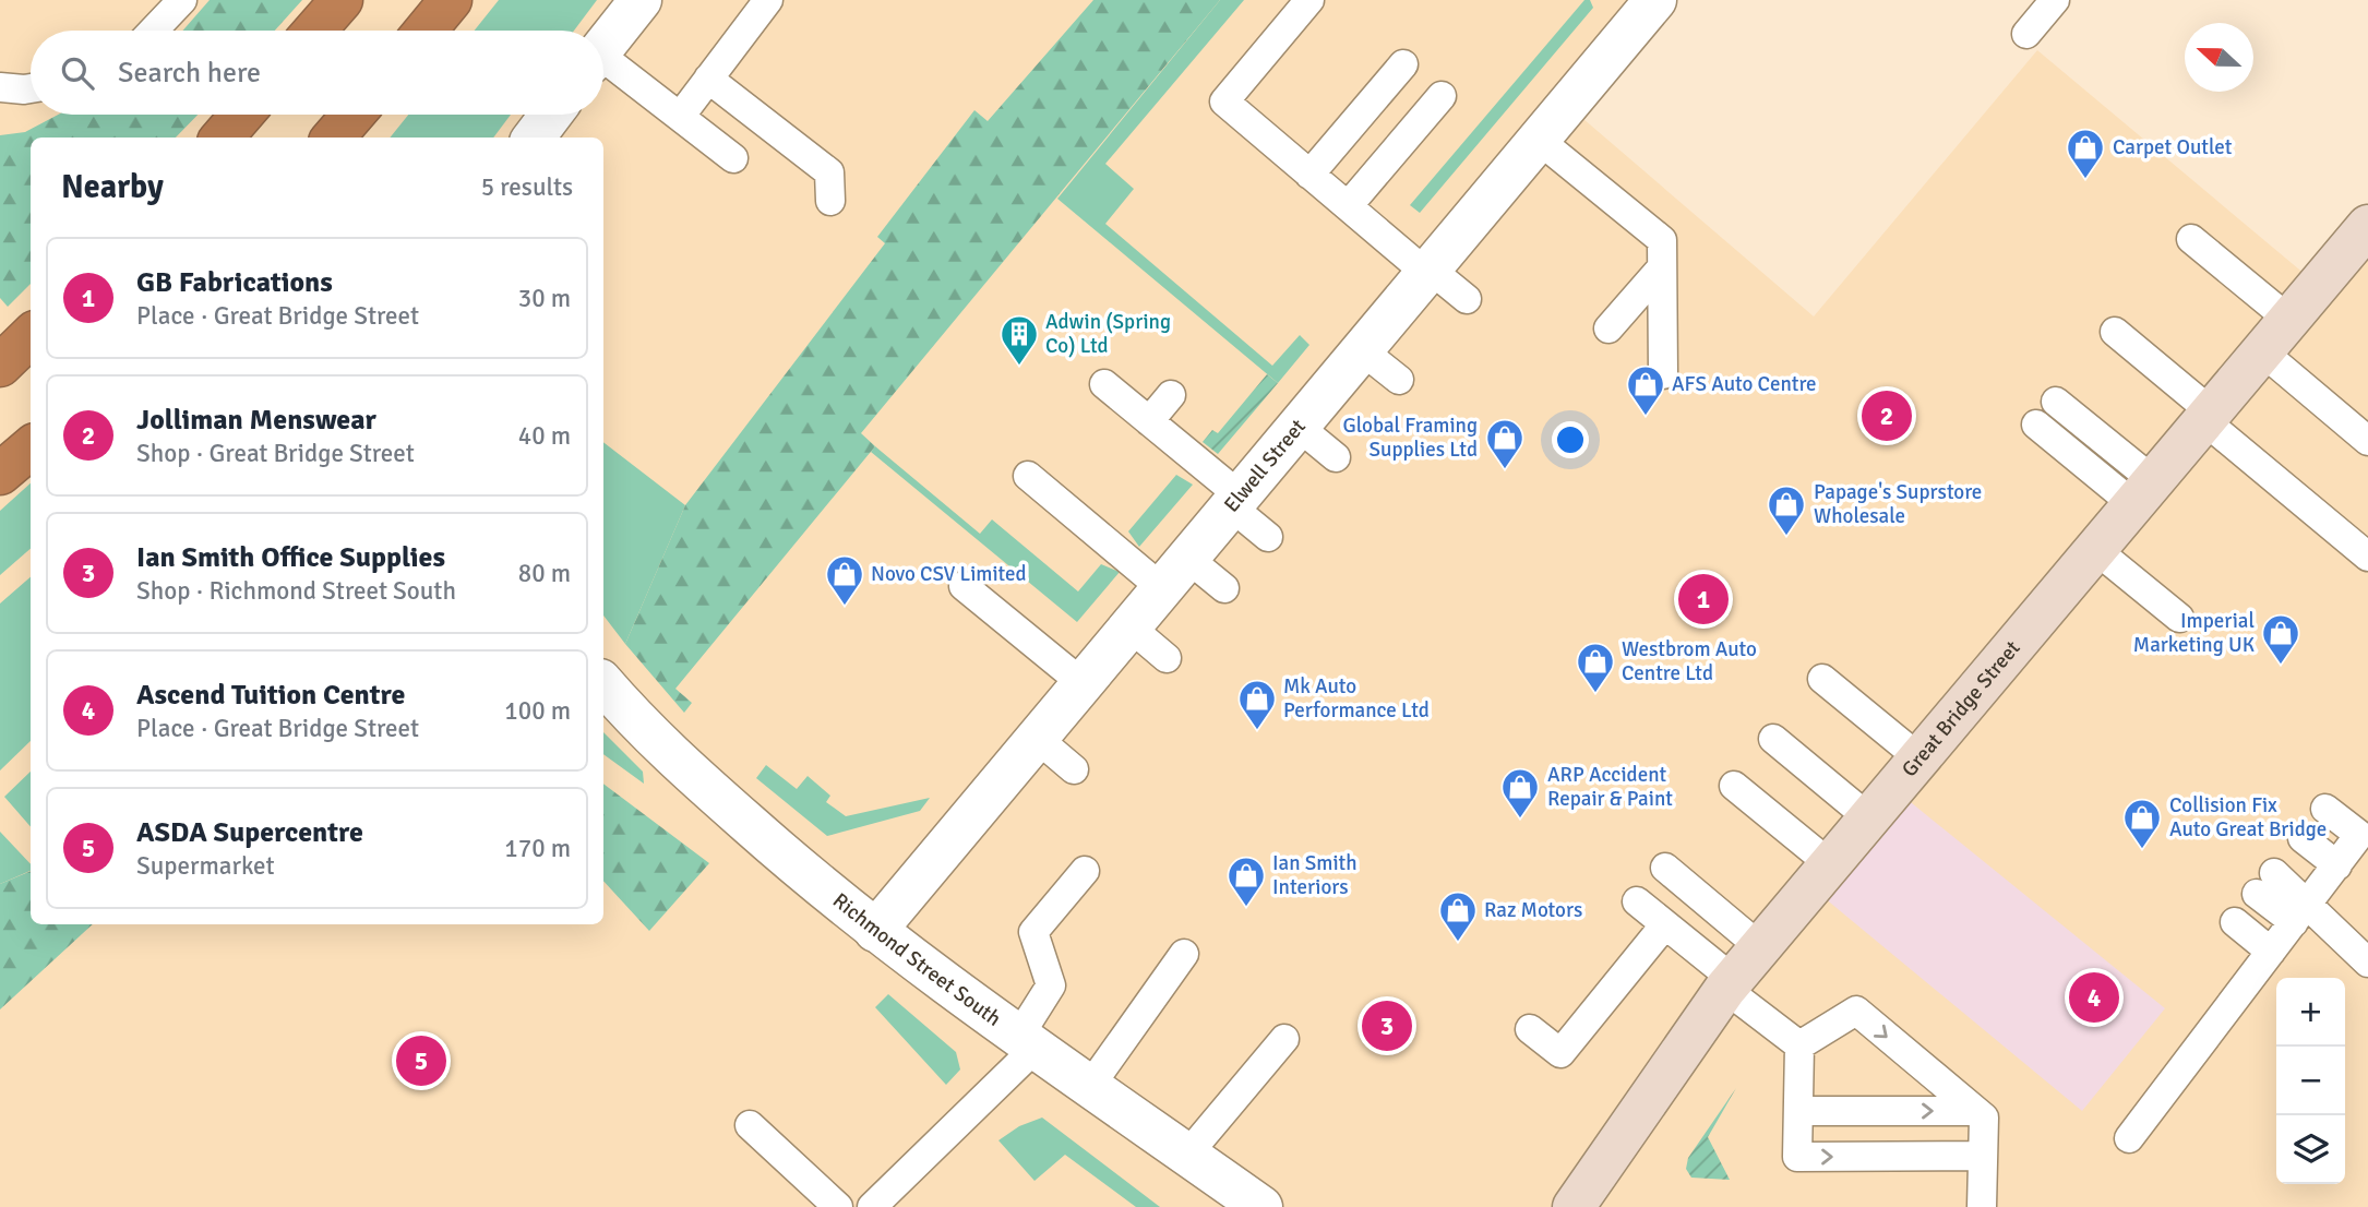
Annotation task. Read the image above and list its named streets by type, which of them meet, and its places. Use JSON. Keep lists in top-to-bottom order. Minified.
{"streets":{"street":["Elwell Street","Great Bridge Street","Richmond Street South"]},"crossings":[["Elwell Street","Richmond Street South"]],"places":{"shop":["Carpet Outlet","AFS Auto Centre","Global Framing Supplies Ltd","Papage's Suprstore Wholesale","Novo CSV Limited","Imperial Marketing UK","Westbrom Auto Centre Ltd","Mk Auto Performance Ltd","ARP Accident Repair & Paint","Collision Fix Auto Great Bridge","Ian Smith Interiors","Raz Motors"],"building":["Adwin (Spring Co) Ltd"]},"north":"left","page":{"search":"Search here","heading":["Nearby","5 results"],"list":[{"mark":"1","name":"GB Fabrications","note":"Place · Great Bridge Street","value":"30 m"},{"mark":"2","name":"Jolliman Menswear","note":"Shop · Great Bridge Street","value":"40 m"},{"mark":"3","name":"Ian Smith Office Supplies","note":"Shop · Richmond Street South","value":"80 m"},{"mark":"4","name":"Ascend Tuition Centre","note":"Place · Great Bridge Street","value":"100 m"},{"mark":"5","name":"ASDA Supercentre","note":"Supermarket","value":"170 m"}],"pins":["2","1","4","3","5"],"map_buttons":["+","−"]}}
